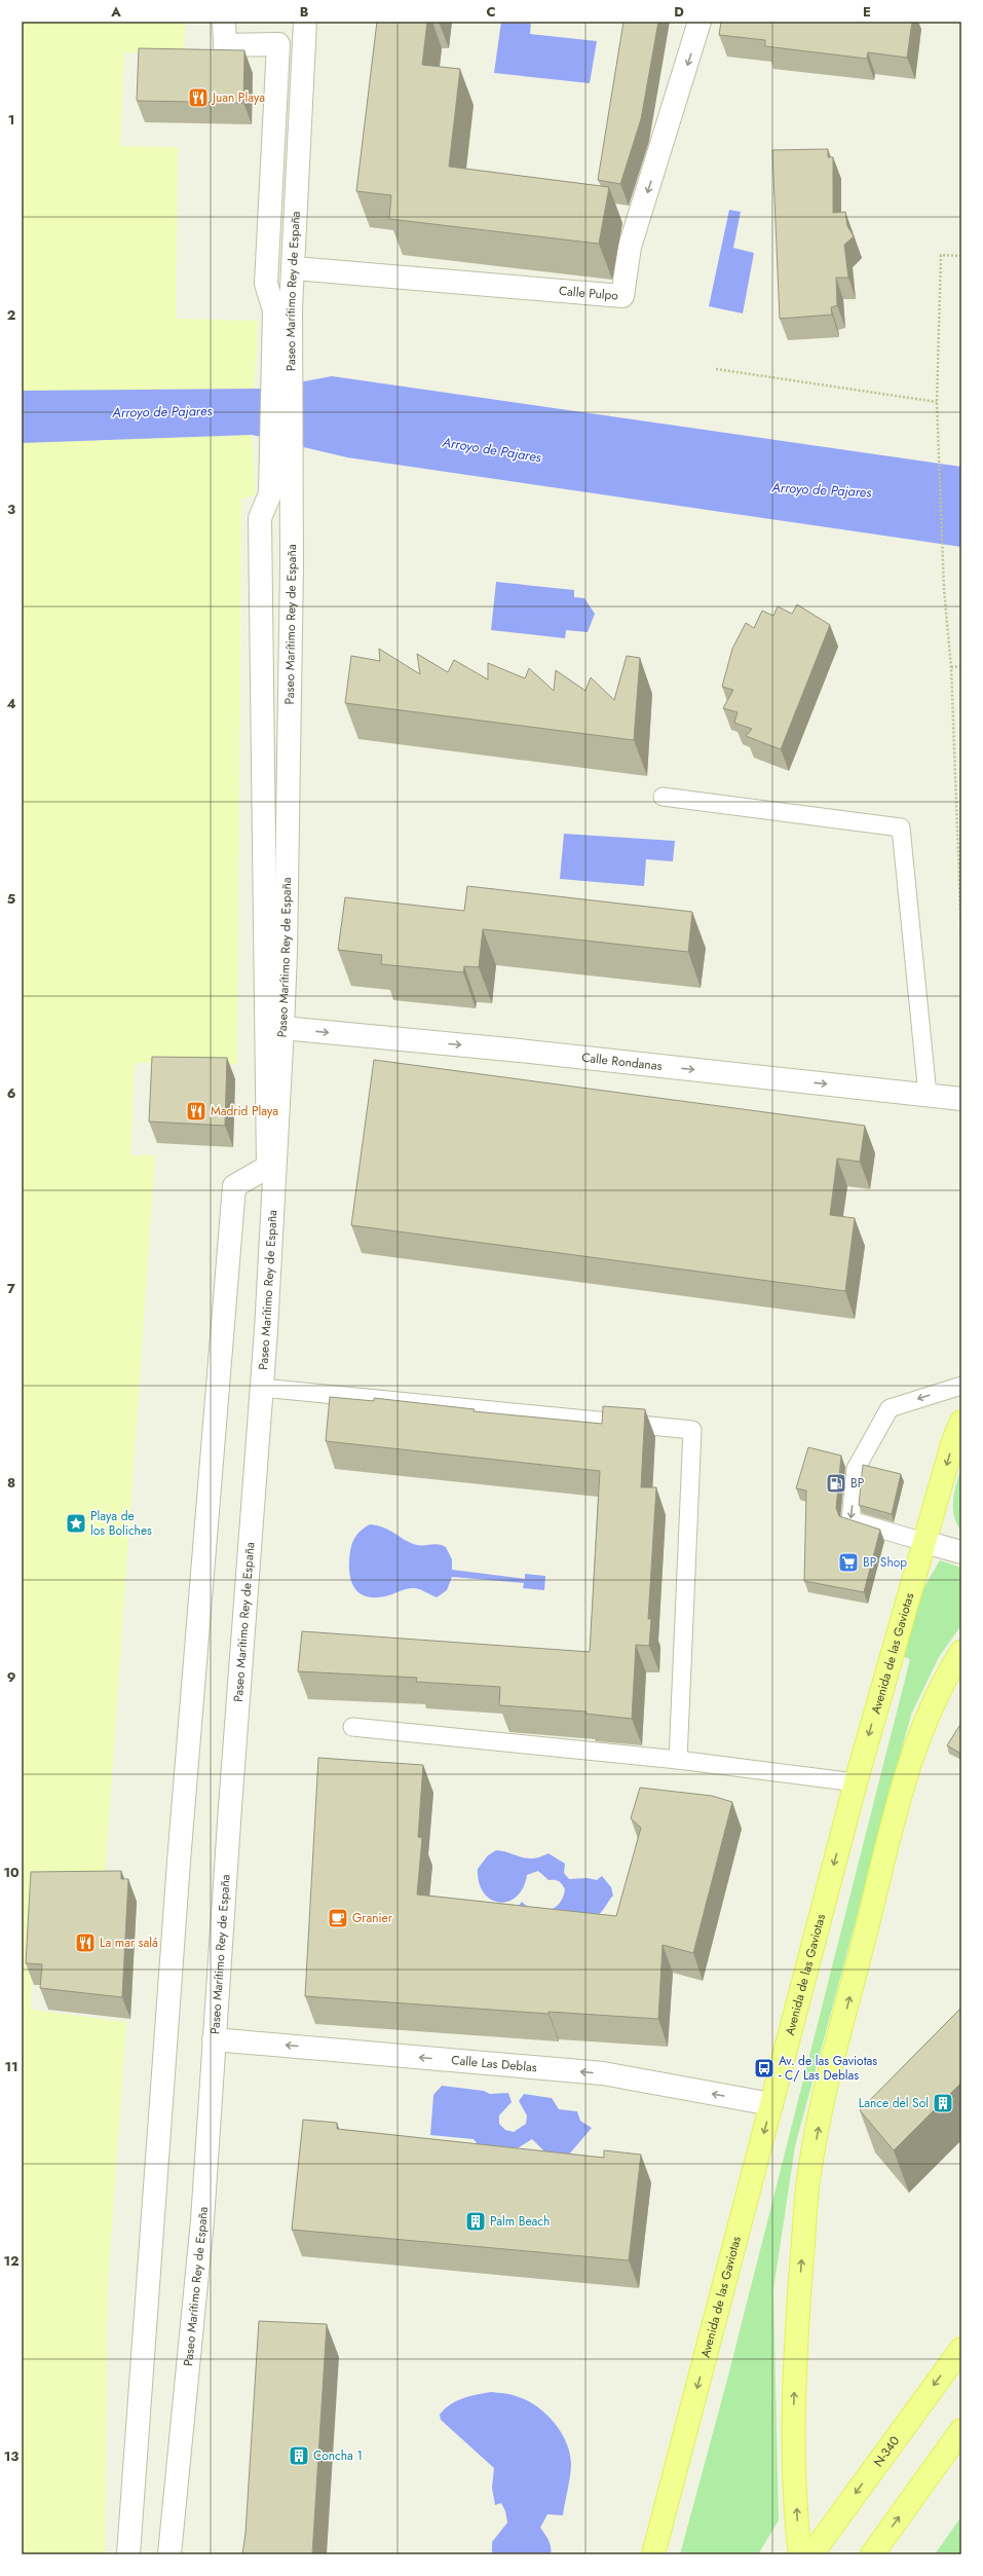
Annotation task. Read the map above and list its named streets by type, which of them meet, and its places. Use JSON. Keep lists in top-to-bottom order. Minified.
{"streets":{"main road":["Avenida de las Gaviotas","N-340"],"street":["Paseo Marítimo Rey de España","Calle Pulpo","Calle Rondanas","Calle Las Deblas"]},"crossings":[["Paseo Marítimo Rey de España","Calle Pulpo"],["Paseo Marítimo Rey de España","Calle Rondanas"],["Paseo Marítimo Rey de España","Calle Las Deblas"],["Avenida de las Gaviotas","Calle Las Deblas"]],"one_way":["Calle Rondanas","Calle Las Deblas"],"water":["Arroyo de Pajares"],"places":{"restaurant":["Juan Playa","Madrid Playa","La mar salá"],"fuel station":["BP"],"place":["Playa de los Boliches"],"supermarket":["BP Shop"],"cafe":["Granier"],"bus stop":["Av. de las Gaviotas - C/ Las Deblas"],"building":["Lance del Sol","Palm Beach","Concha 1"]},"grid":{"columns":["A","B","C","D","E"],"rows":["1","2","3","4","5","6","7","8","9","10","11","12","13"]}}
